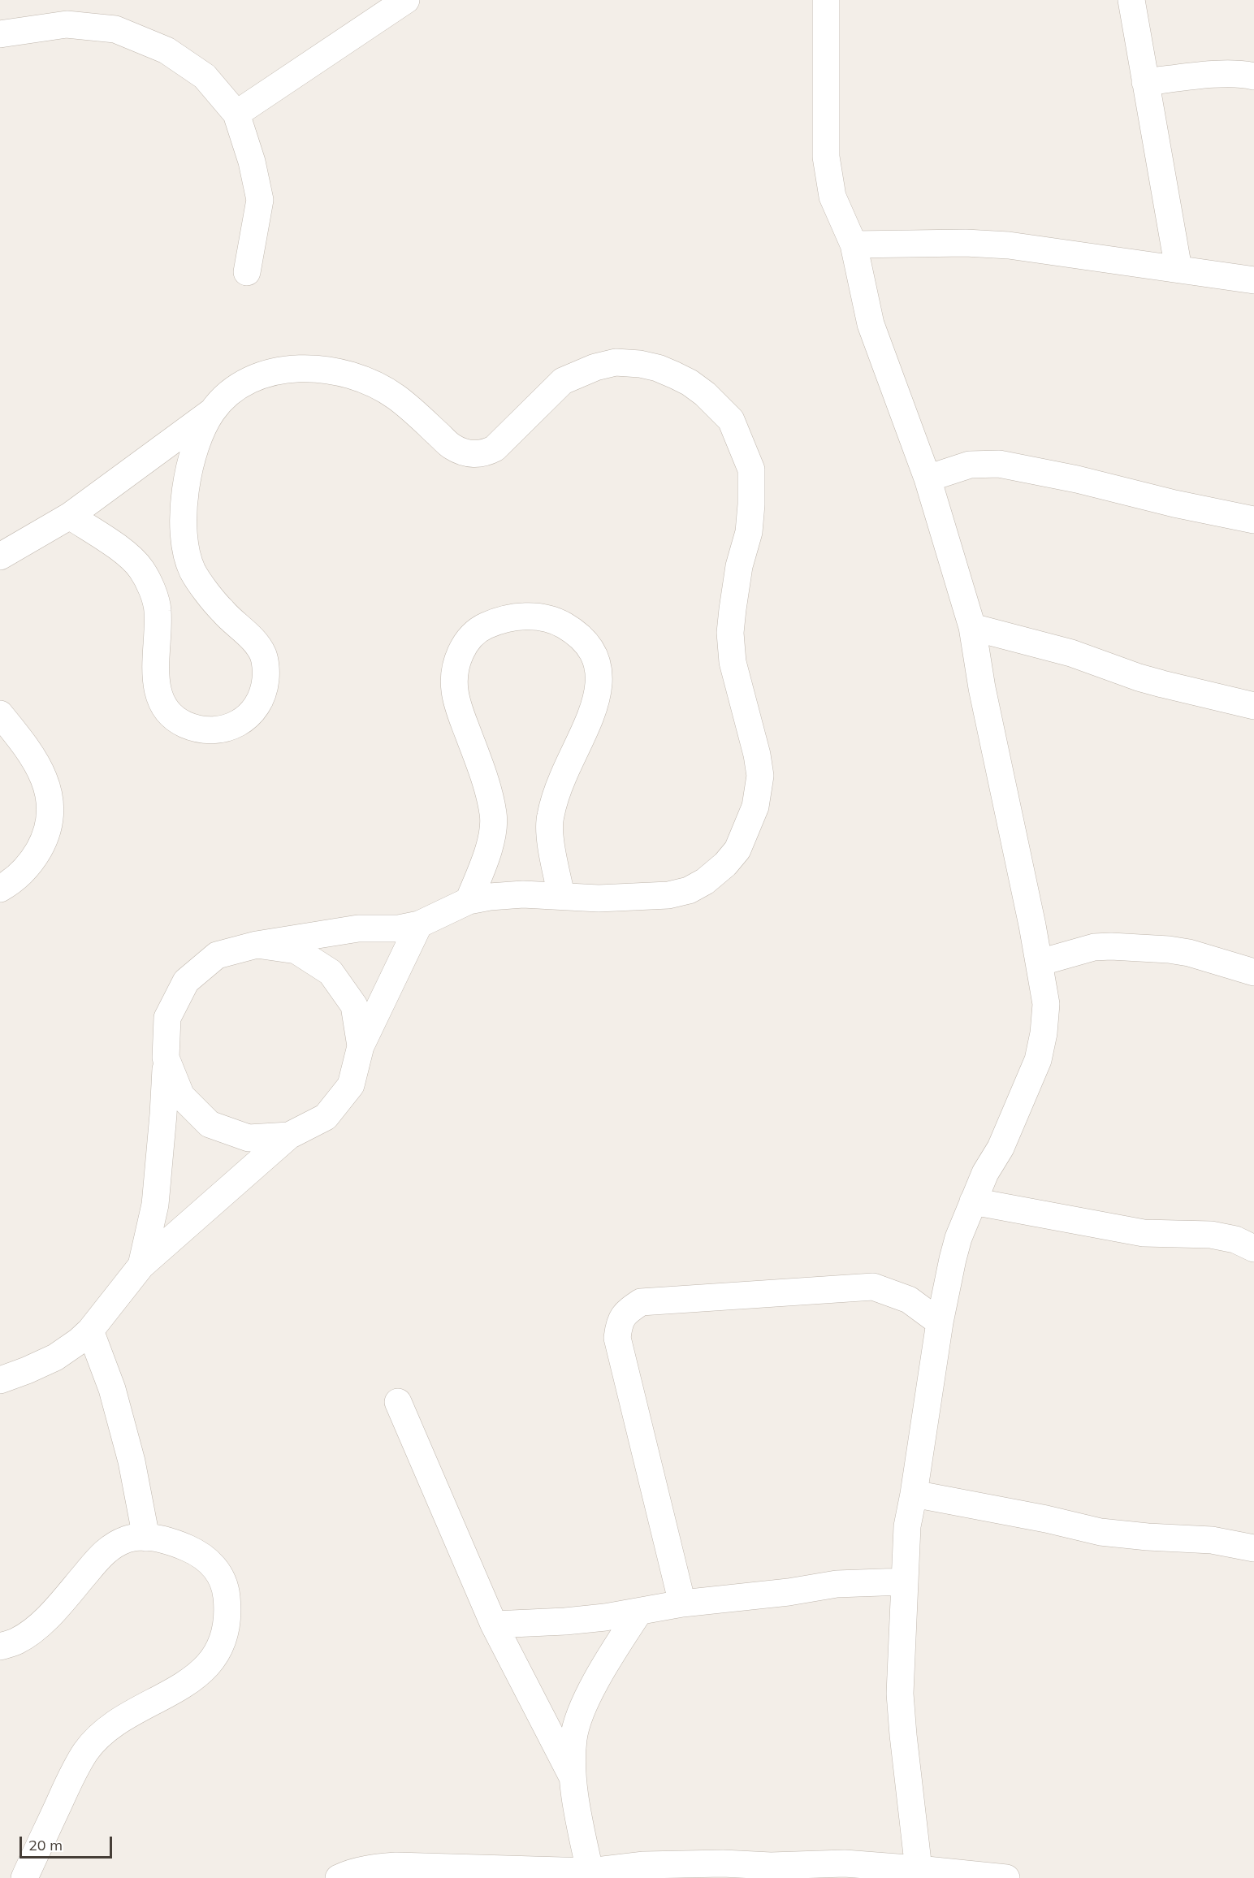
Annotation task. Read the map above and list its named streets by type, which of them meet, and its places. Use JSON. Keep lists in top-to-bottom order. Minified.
{"scale_bar":"20 m"}
